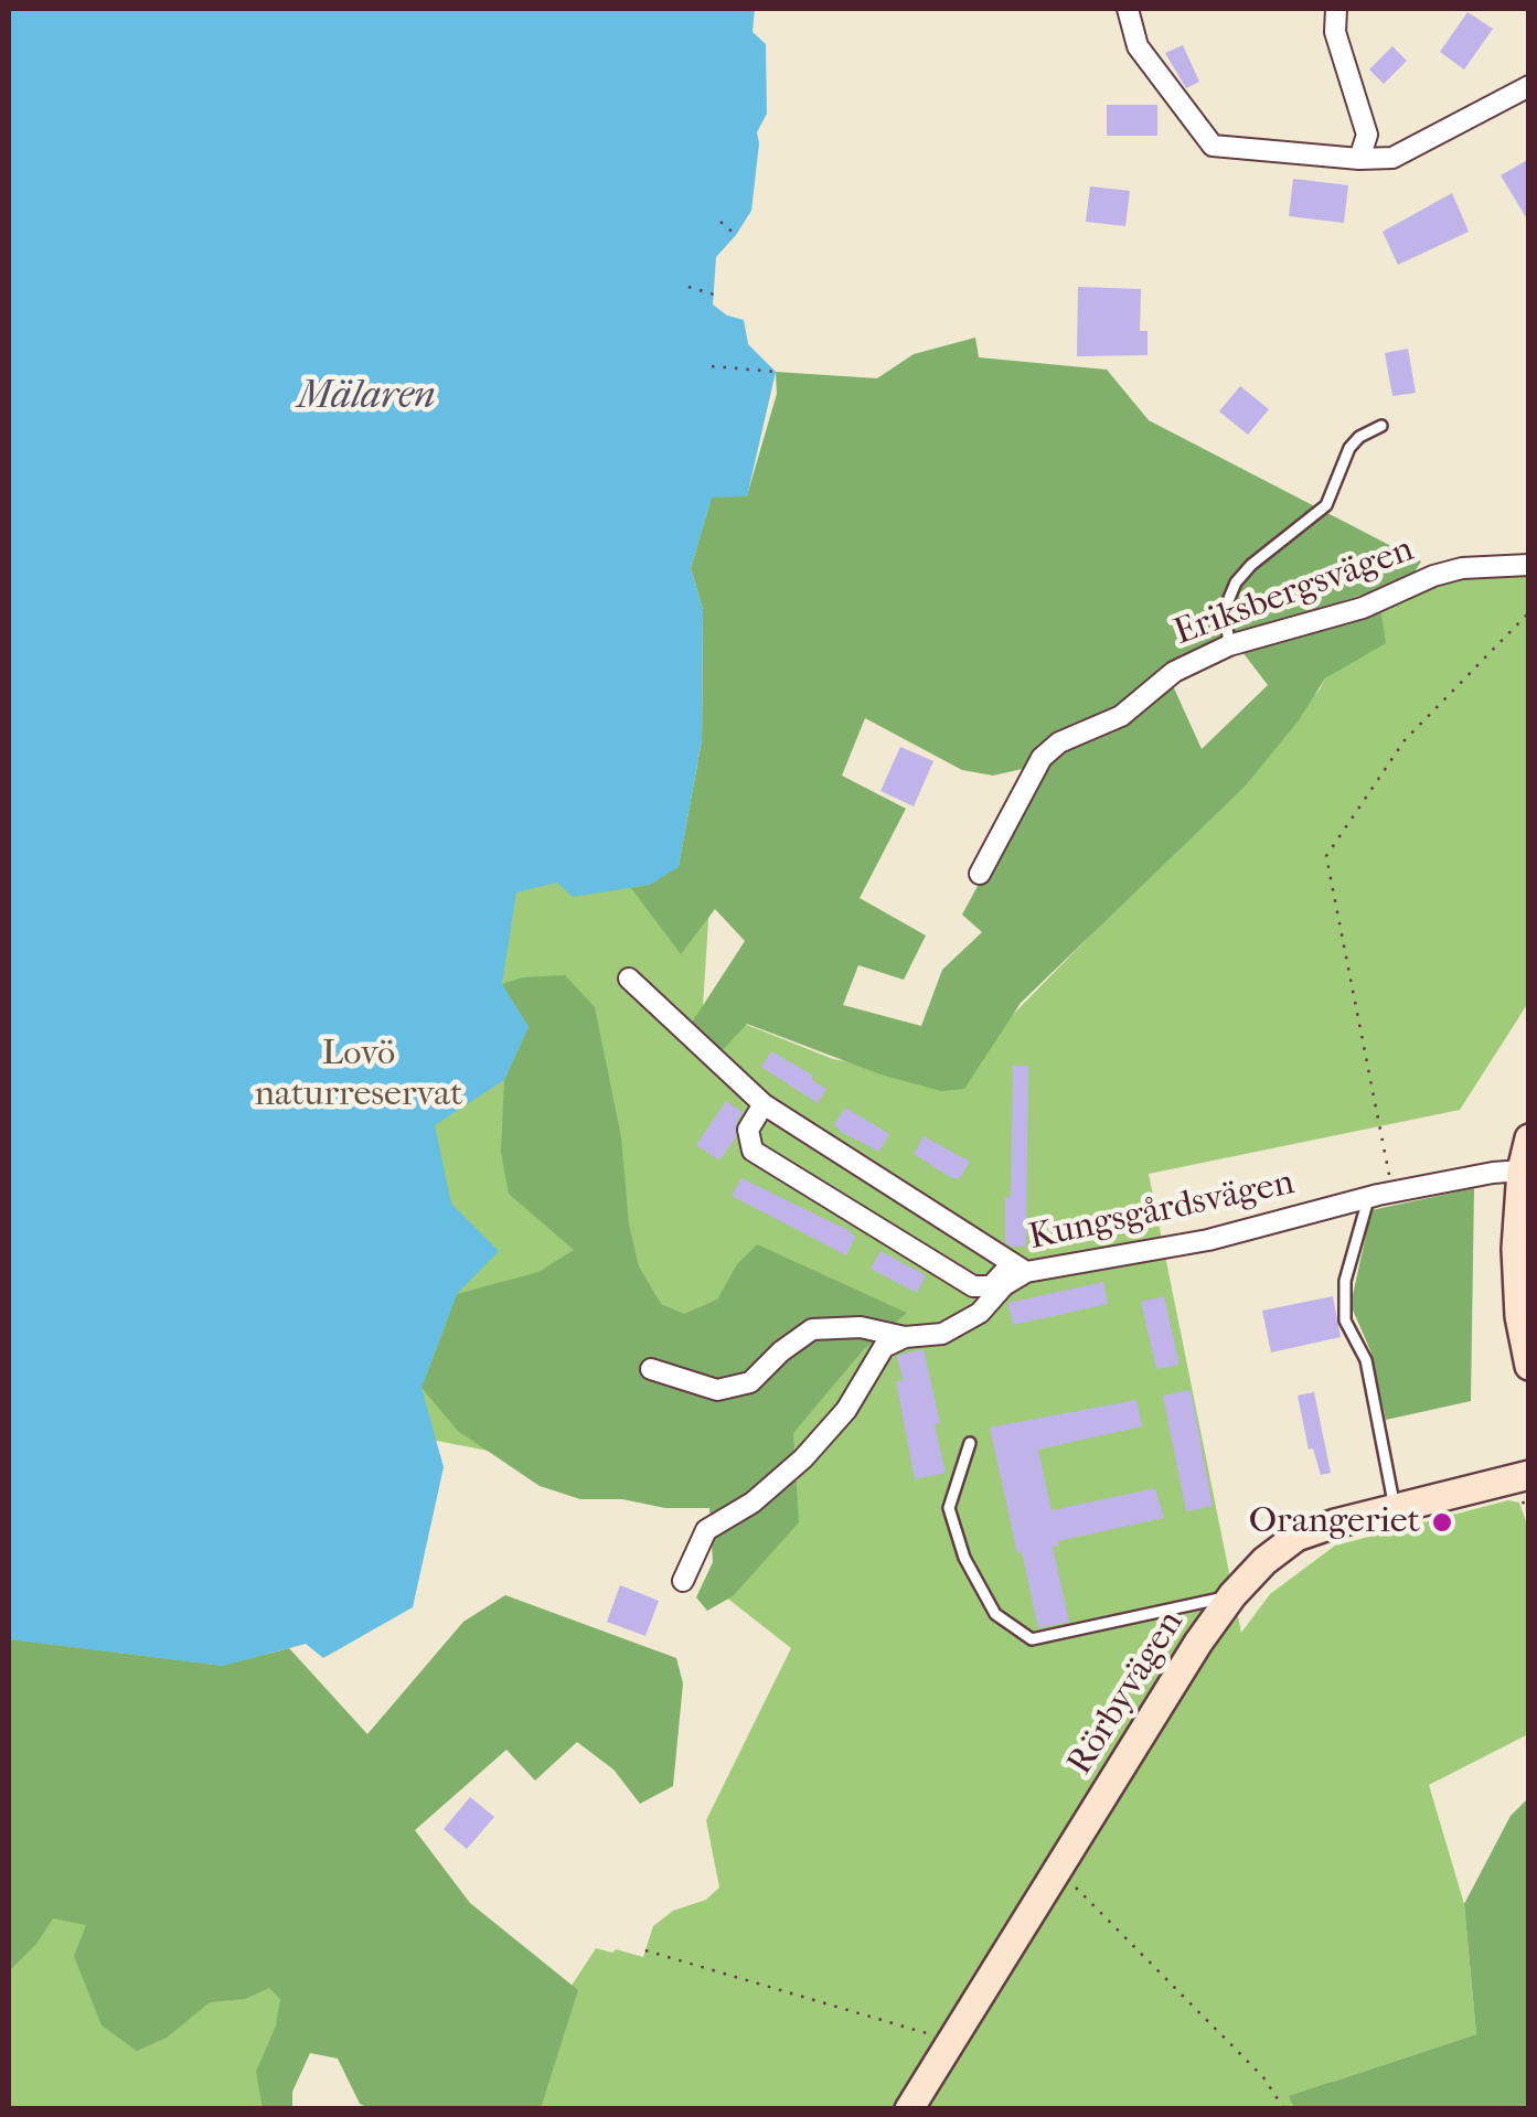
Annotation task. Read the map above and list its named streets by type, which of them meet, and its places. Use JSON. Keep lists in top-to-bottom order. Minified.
{"streets":{"street":["Eriksbergsvägen","Kungsgårdsvägen","Rörbyvägen"]},"water":["Mälaren"],"parks":["Lovö naturreservat"],"places":["Orangeriet"]}
